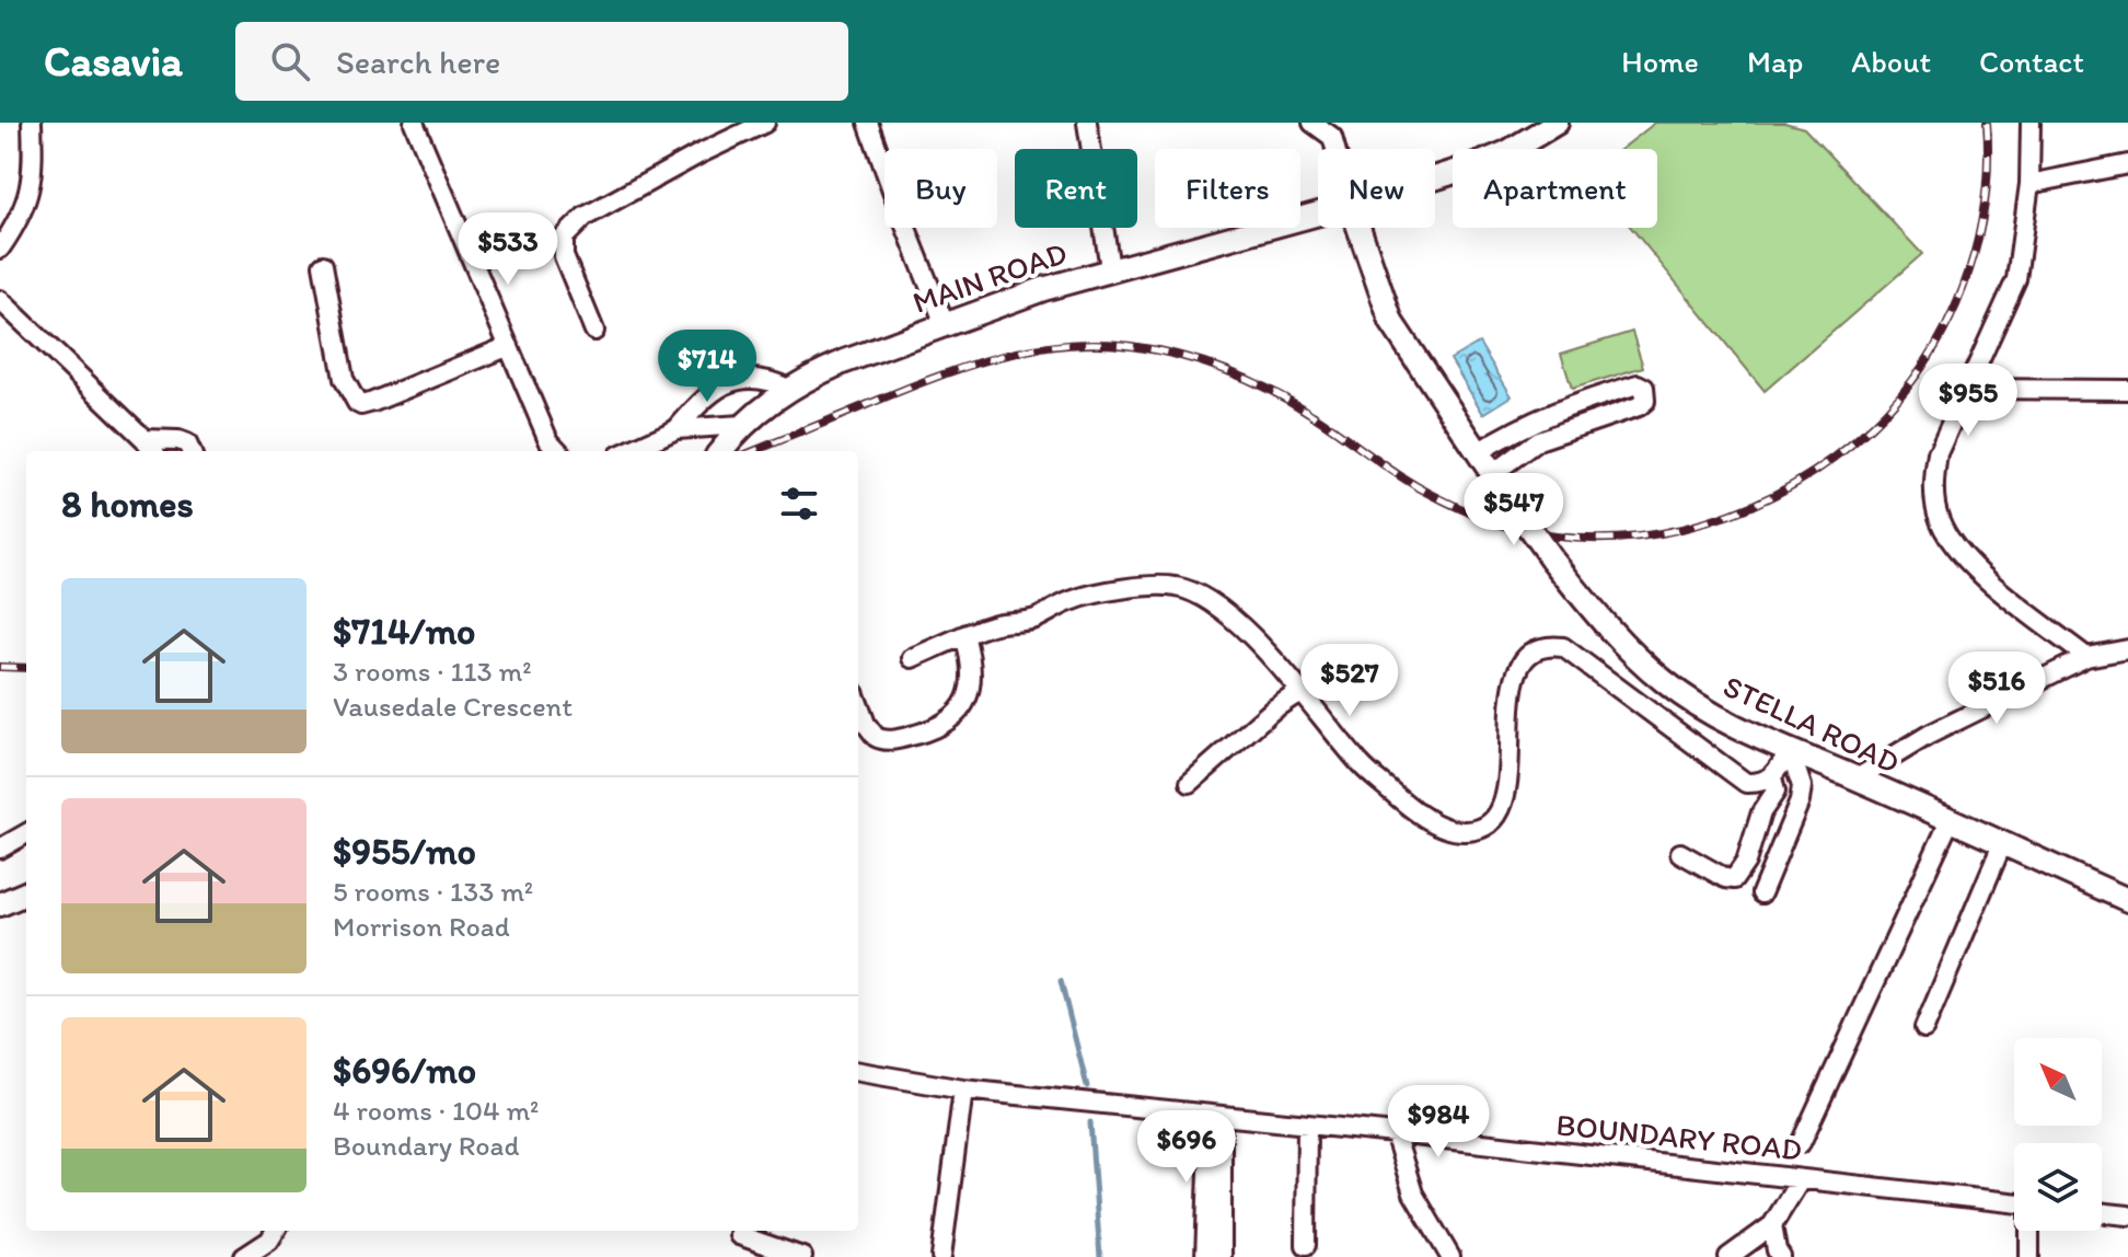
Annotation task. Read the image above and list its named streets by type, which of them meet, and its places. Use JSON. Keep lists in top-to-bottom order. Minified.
{"streets":{"main road":["MAIN ROAD","STELLA ROAD"],"street":["BOUNDARY ROAD"]},"north":"top left","page":{"header":"Casavia","search":"Search here","nav":["Home","Map","About","Contact"],"chip":["Buy","Rent","Filters","New","Apartment"],"price":["$533","$714","$955","$547","$527","$516","$984","$696"],"heading":"8 homes","list":[{"name":"$714/mo","note":"3 rooms · 113 m² · Vausedale Crescent"},{"name":"$955/mo","note":"5 rooms · 133 m² · Morrison Road"},{"name":"$696/mo","note":"4 rooms · 104 m² · Boundary Road"}]}}
